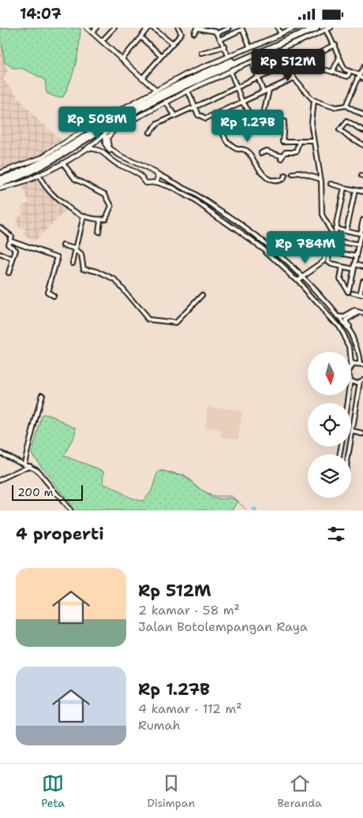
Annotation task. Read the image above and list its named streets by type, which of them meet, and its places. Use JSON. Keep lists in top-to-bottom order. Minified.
{"scale_bar":"200 m","north":"bottom","page":{"status":"14:07","price":["Rp 512M","Rp 508M","Rp 1.27B","Rp 784M"],"scale":"200 m","heading":"4 properti","list":[{"name":"Rp 512M","note":"2 kamar · 58 m² · Jalan Botolempangan Raya"},{"name":"Rp 1.27B","note":"4 kamar · 112 m² · Rumah"}],"tabs":["Peta","Disimpan","Beranda"]}}
